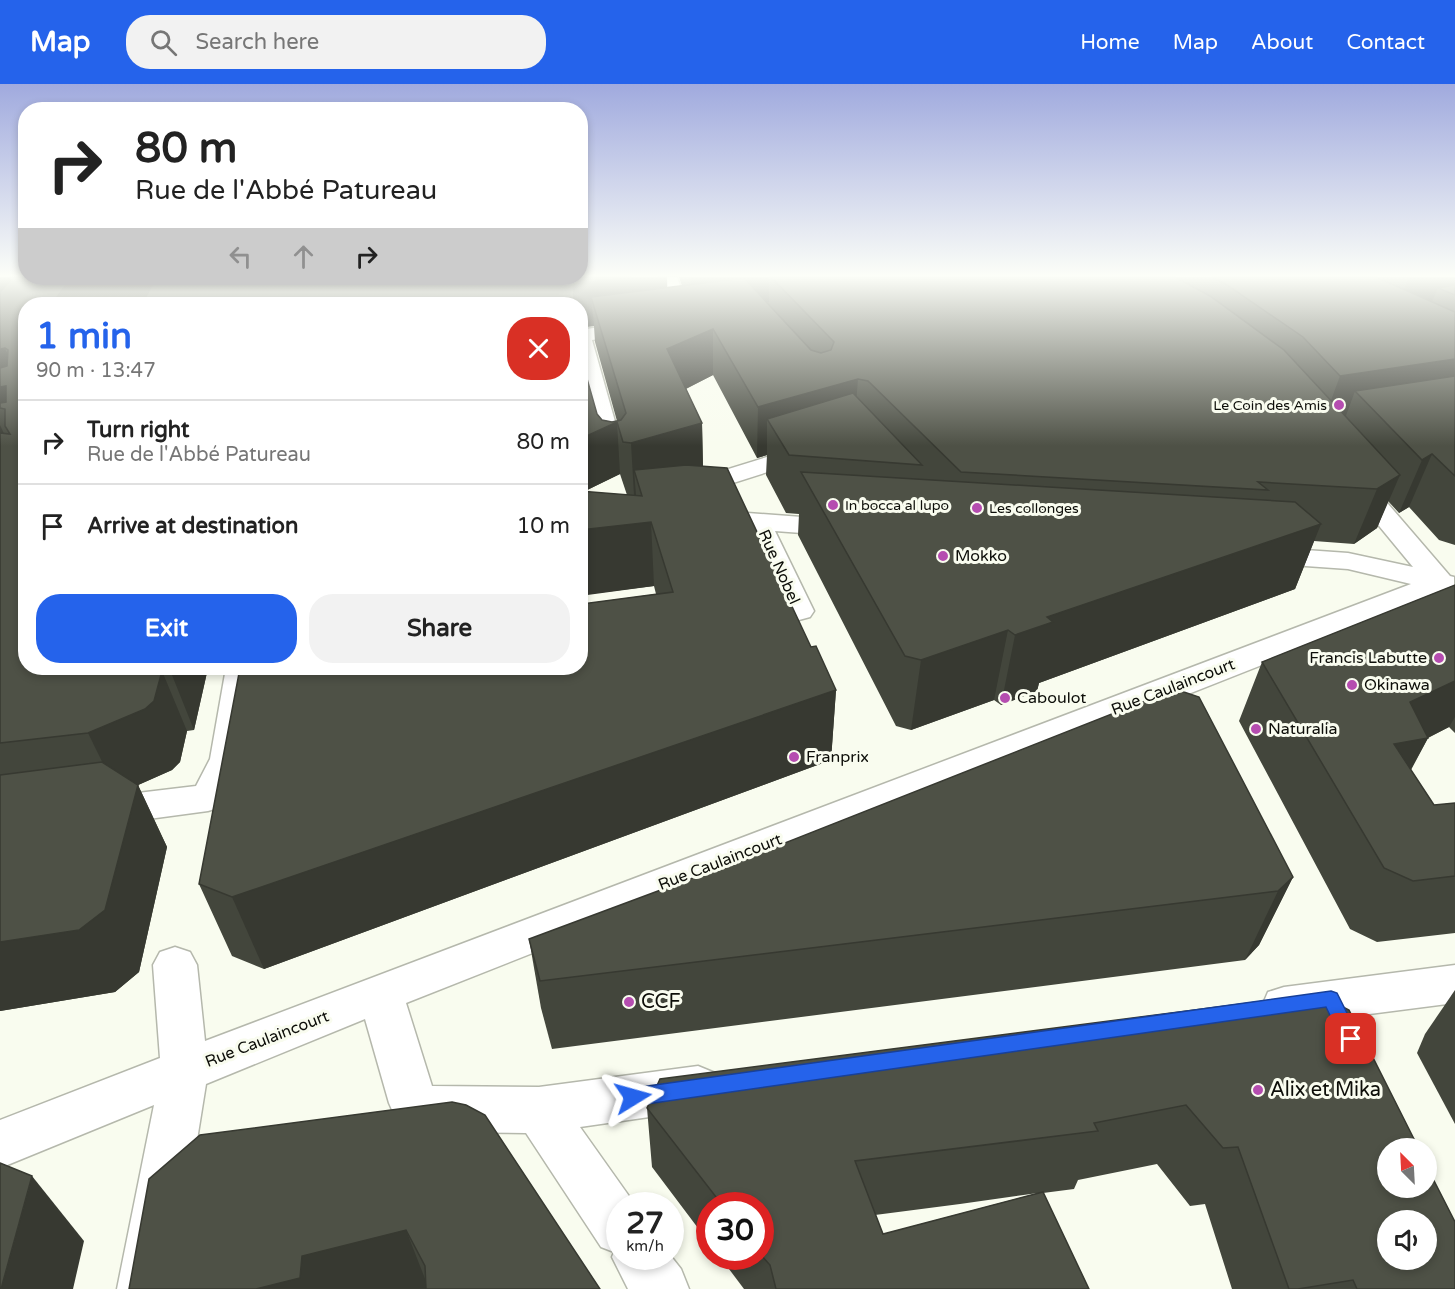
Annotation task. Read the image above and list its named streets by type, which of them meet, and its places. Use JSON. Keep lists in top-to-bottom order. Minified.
{"streets":{"street":["Rue Nobel","Rue Caulaincourt"]},"places":["Le Coin des Amis","In bocca al lupo","Les collonges","Mokko","Francis Labutte","Okinawa","Caboulot","Naturalia","Franprix","CCF","Alix et Mika"],"north":"top left","page":{"header":"Map","search":"Search here","nav":["Home","Map","About","Contact"],"turn":["80 m","Rue de l'Abbé Patureau"],"heading":["1 min","90 m · 13:47"],"list":[{"name":"Turn right","note":"Rue de l'Abbé Patureau","value":"80 m"},{"name":"Arrive at destination","value":"10 m"}],"buttons":["Exit","Share"],"speed":"27 km/h","limit":"30"}}
